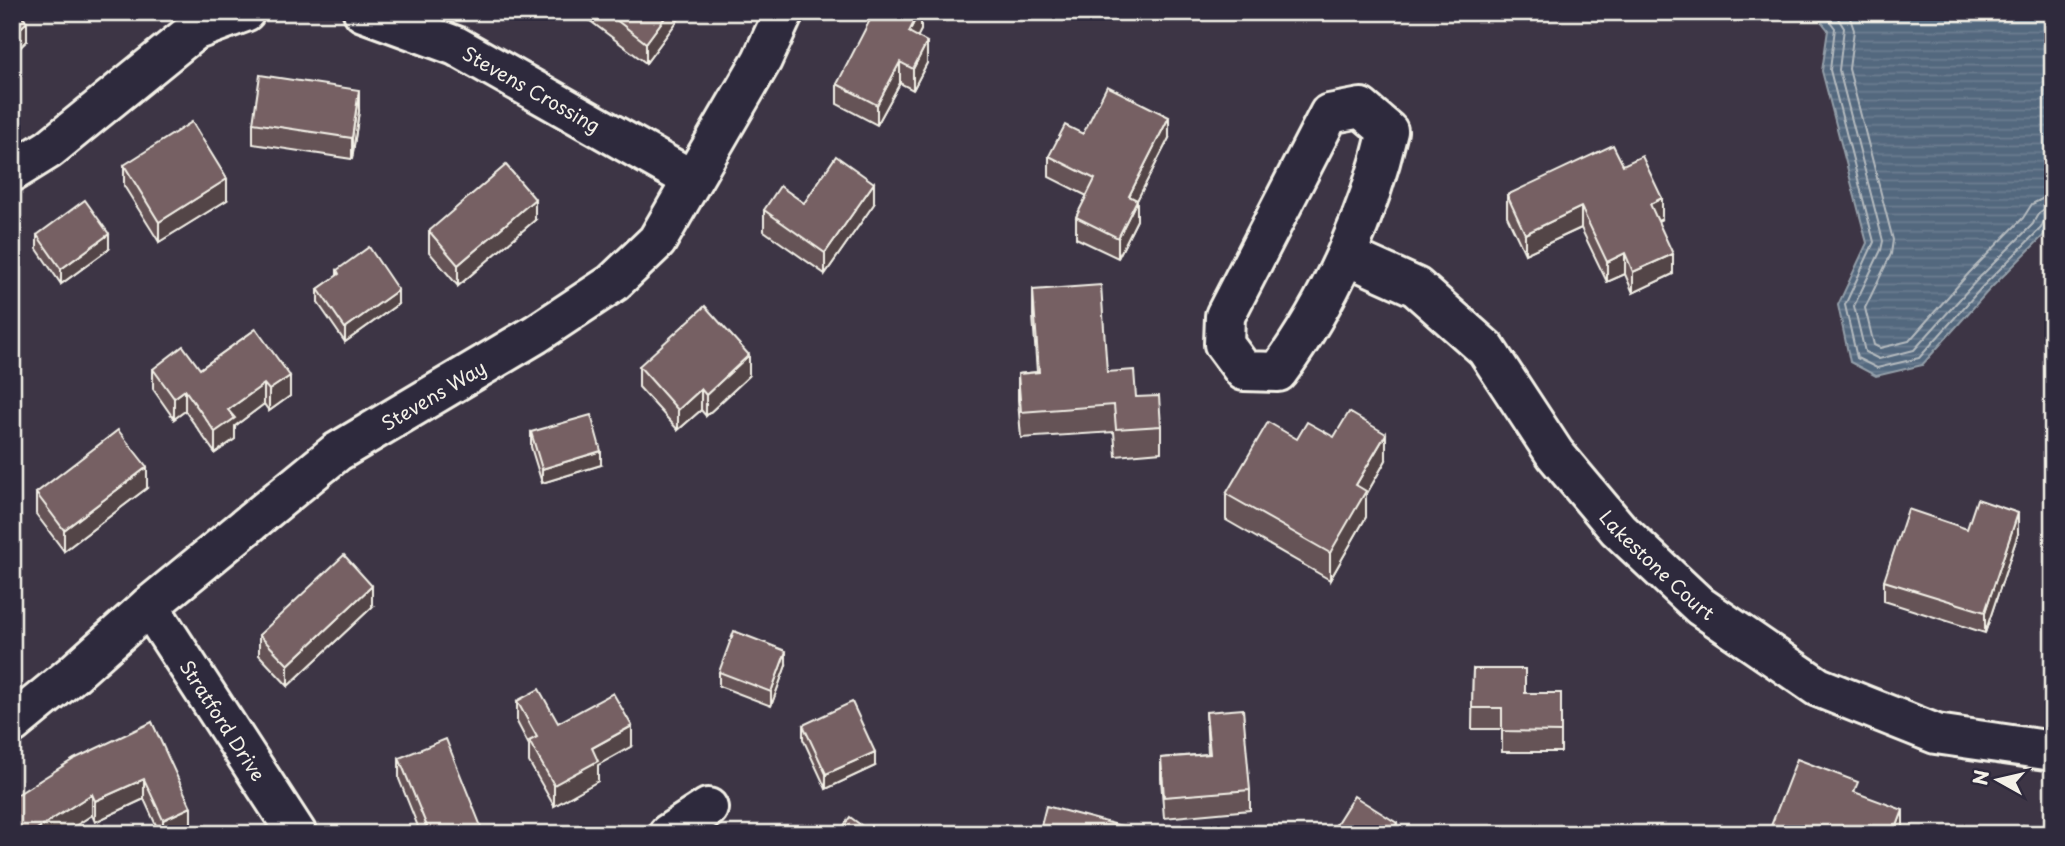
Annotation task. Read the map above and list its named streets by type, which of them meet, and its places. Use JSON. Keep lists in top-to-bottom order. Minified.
{"streets":{"street":["Stevens Crossing","Stevens Way","Lakestone Court","Stratford Drive"]},"crossings":[["Stevens Crossing","Stevens Way"],["Stevens Way","Stratford Drive"]],"north":"left"}
